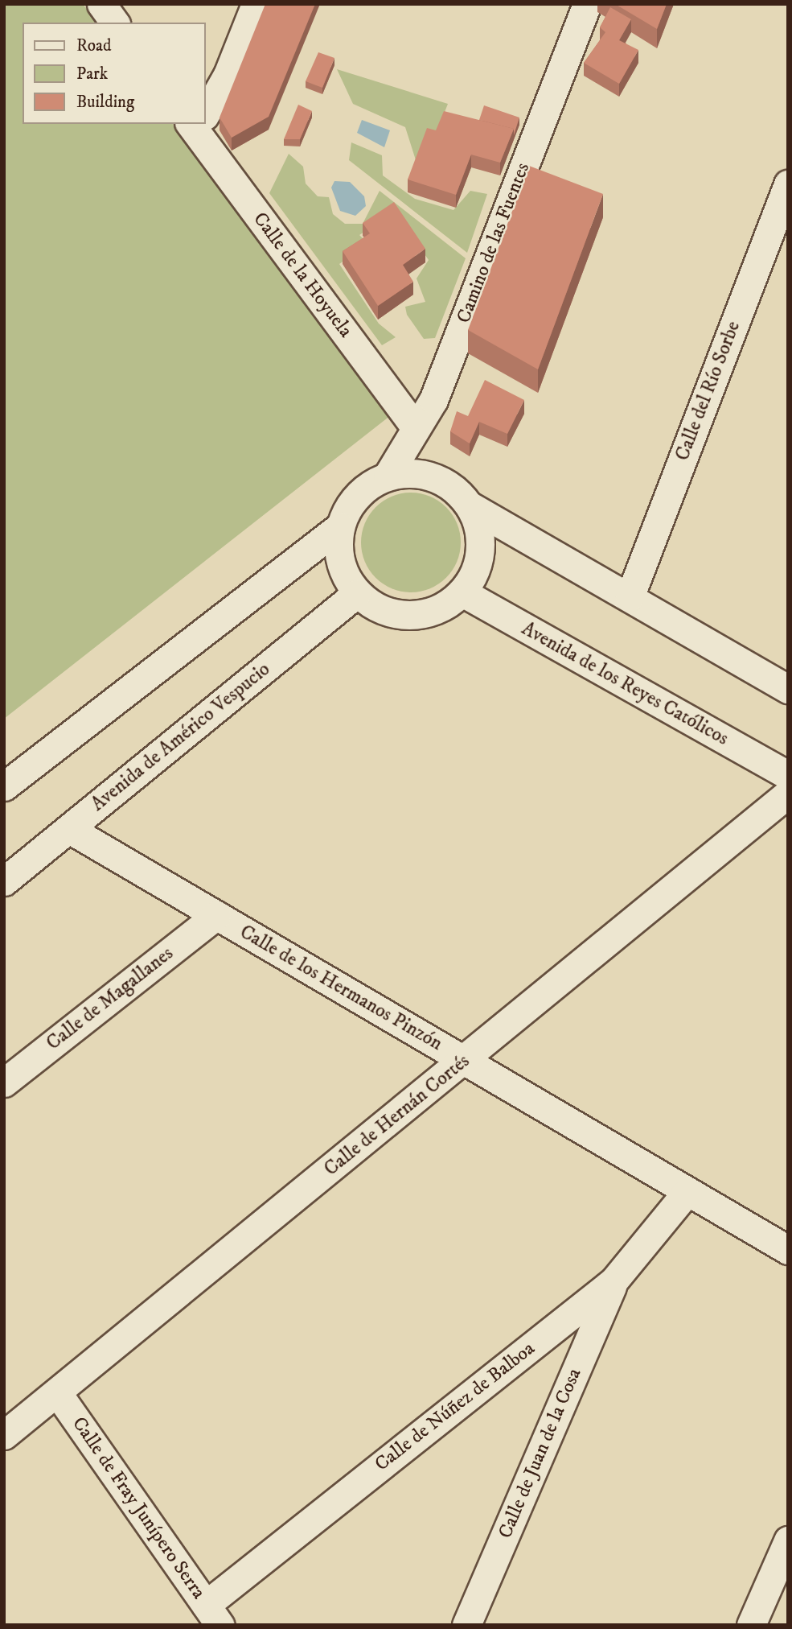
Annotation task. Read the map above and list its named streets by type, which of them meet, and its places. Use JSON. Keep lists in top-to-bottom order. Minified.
{"streets":{"street":["Camino de las Fuentes","Calle de la Hoyuela","Calle del Río Sorbe","Avenida de los Reyes Católicos","Avenida de Américo Vespucio","Calle de los Hermanos Pinzón","Calle de Magallanes","Calle de Hernán Cortés","Calle de Núñez de Balboa","Calle de Juan de la Cosa","Calle de Fray Junípero Serra"]},"crossings":[["Camino de las Fuentes","Calle de la Hoyuela"],["Camino de las Fuentes","Avenida de los Reyes Católicos"],["Camino de las Fuentes","Avenida de Américo Vespucio"],["Avenida de los Reyes Católicos","Avenida de Américo Vespucio"],["Avenida de Américo Vespucio","Calle de los Hermanos Pinzón"],["Calle de los Hermanos Pinzón","Calle de Magallanes"],["Calle de los Hermanos Pinzón","Calle de Hernán Cortés"],["Calle de los Hermanos Pinzón","Calle de Núñez de Balboa"],["Calle de Hernán Cortés","Calle de Fray Junípero Serra"],["Calle de Núñez de Balboa","Calle de Juan de la Cosa"],["Calle de Núñez de Balboa","Calle de Fray Junípero Serra"]],"legend":["Road","Park","Building"]}
